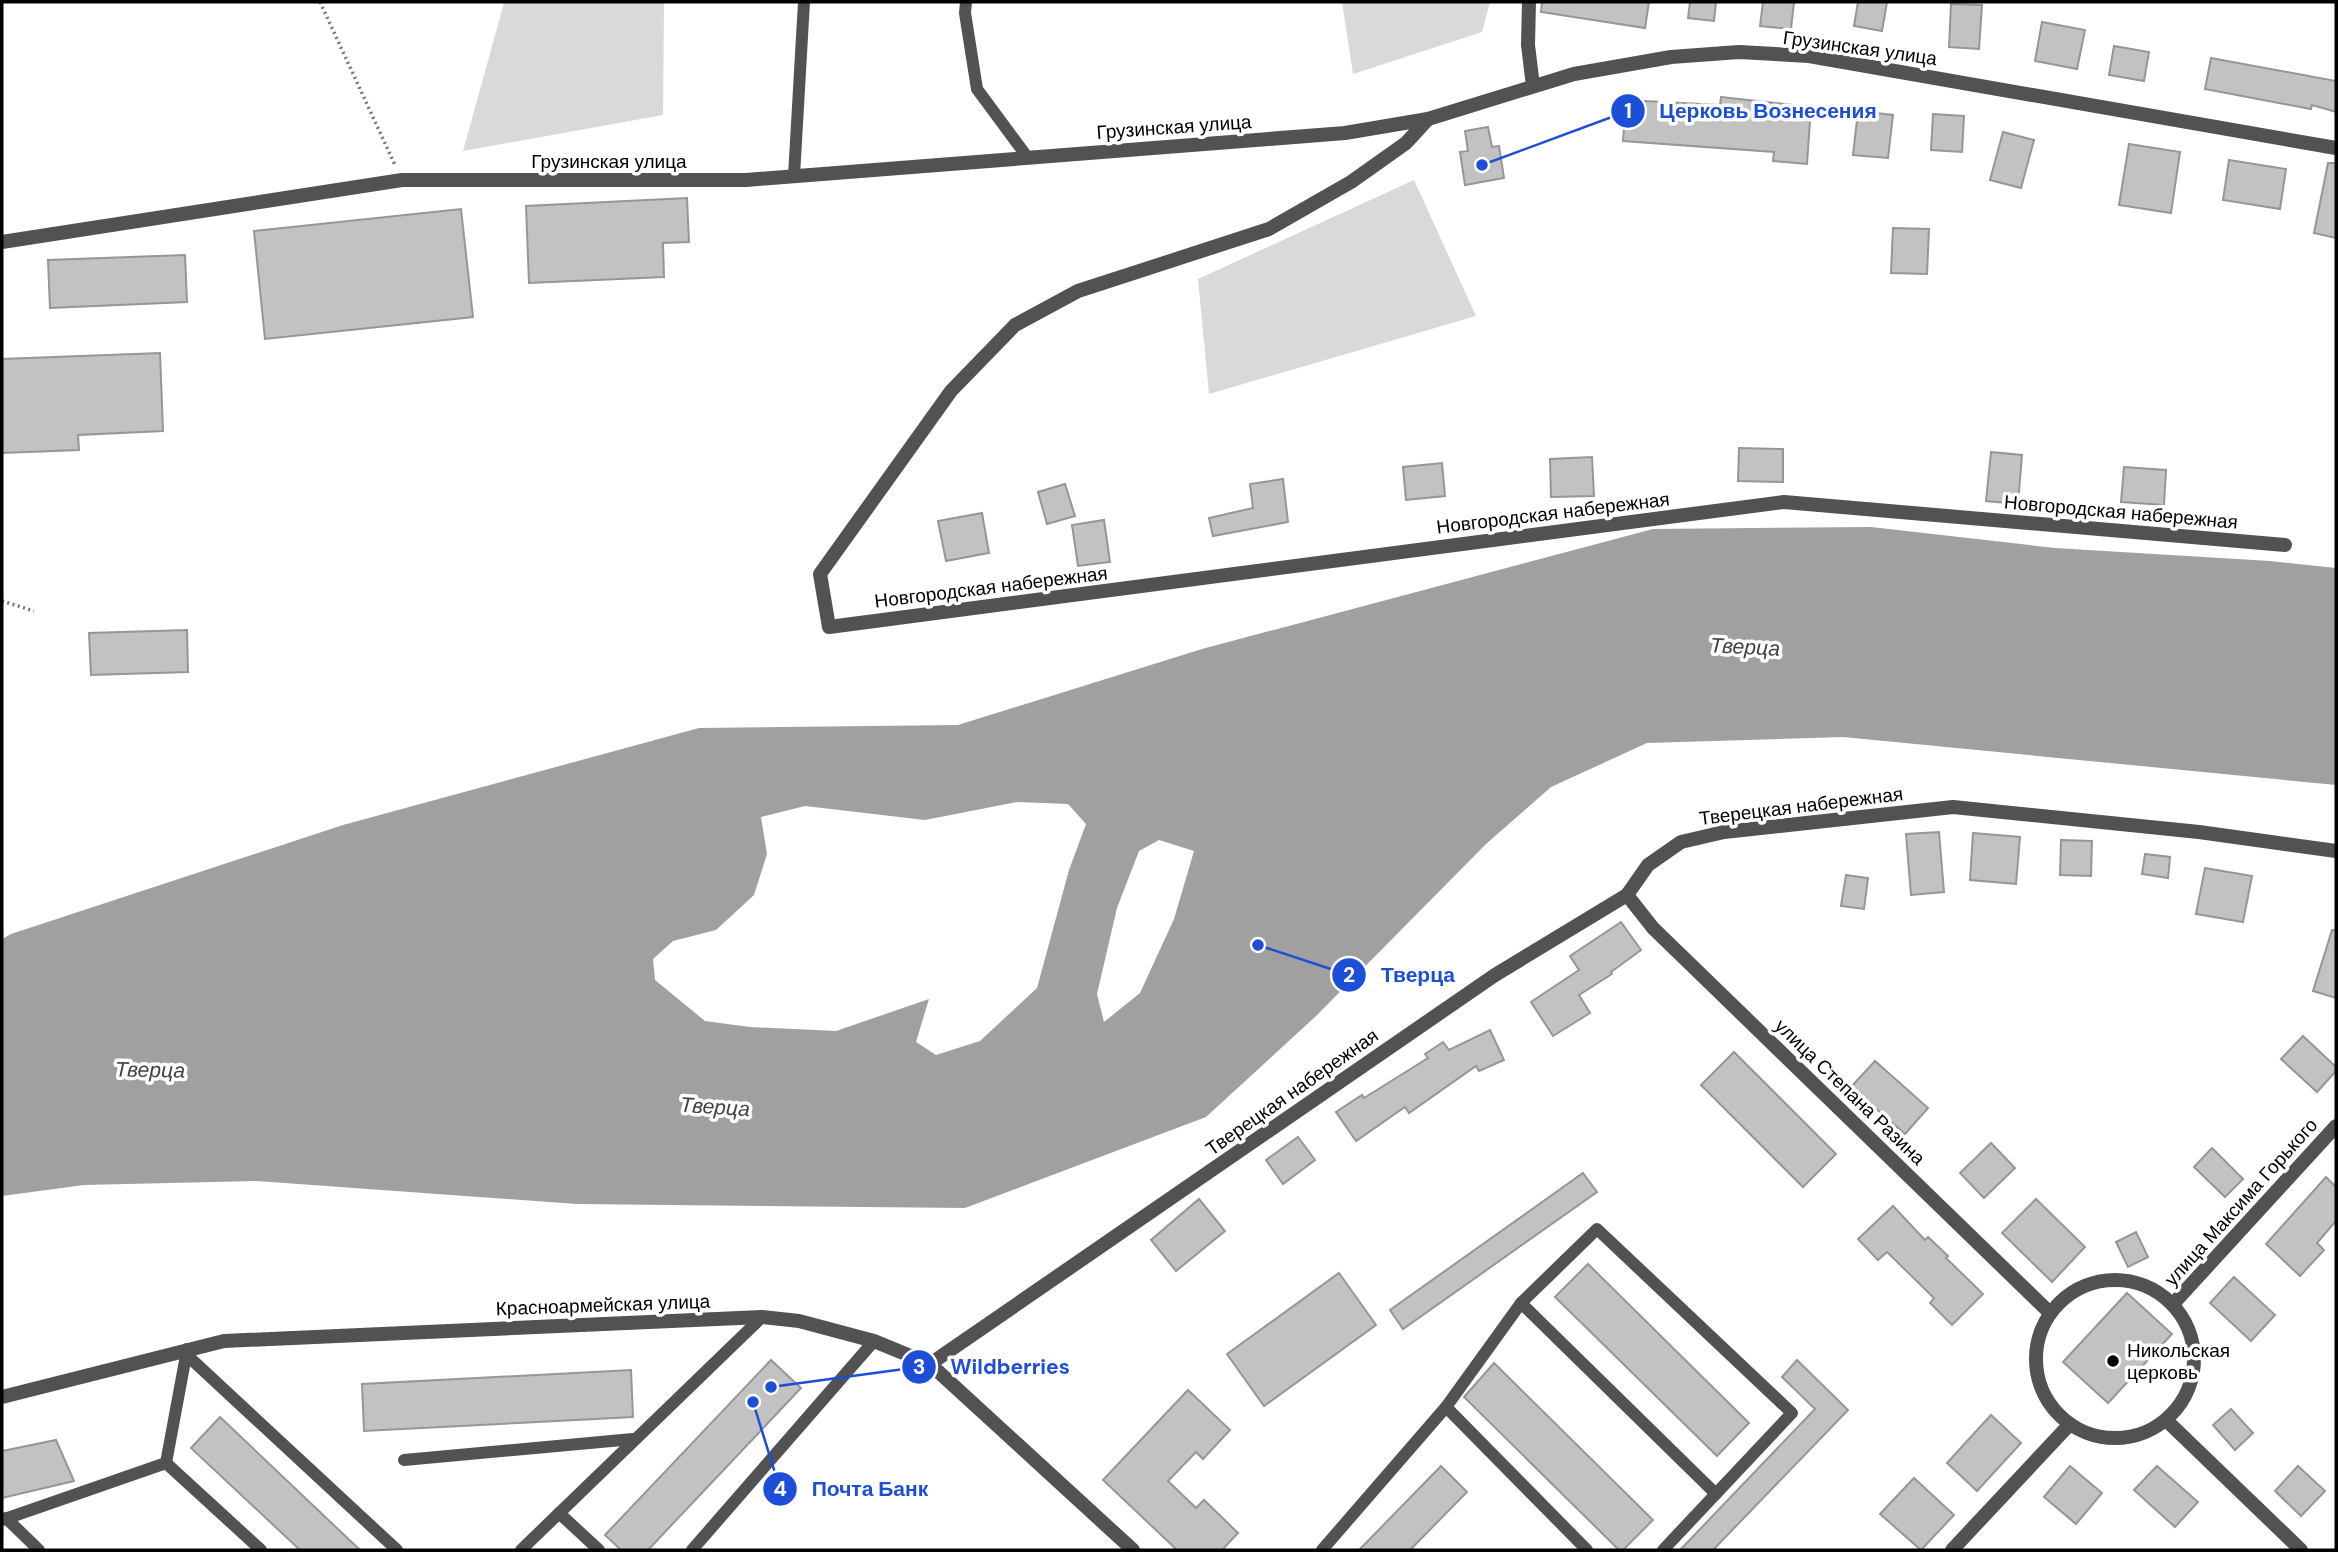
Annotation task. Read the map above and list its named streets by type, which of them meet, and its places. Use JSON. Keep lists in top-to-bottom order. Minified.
{"streets":{"street":["Грузинская улица","Новгородская набережная","Тверецкая набережная","улица Степана Разина","улица Максима Горького","Красноармейская улица"]},"crossings":[["Грузинская улица","Новгородская набережная"],["Тверецкая набережная","улица Степана Разина"],["Тверецкая набережная","Красноармейская улица"],["улица Степана Разина","улица Максима Горького"]],"water":["Тверца"],"places":["Церковь Вознесения","Тверца","Никольская церковь","Wildberries","Почта Банк"]}
